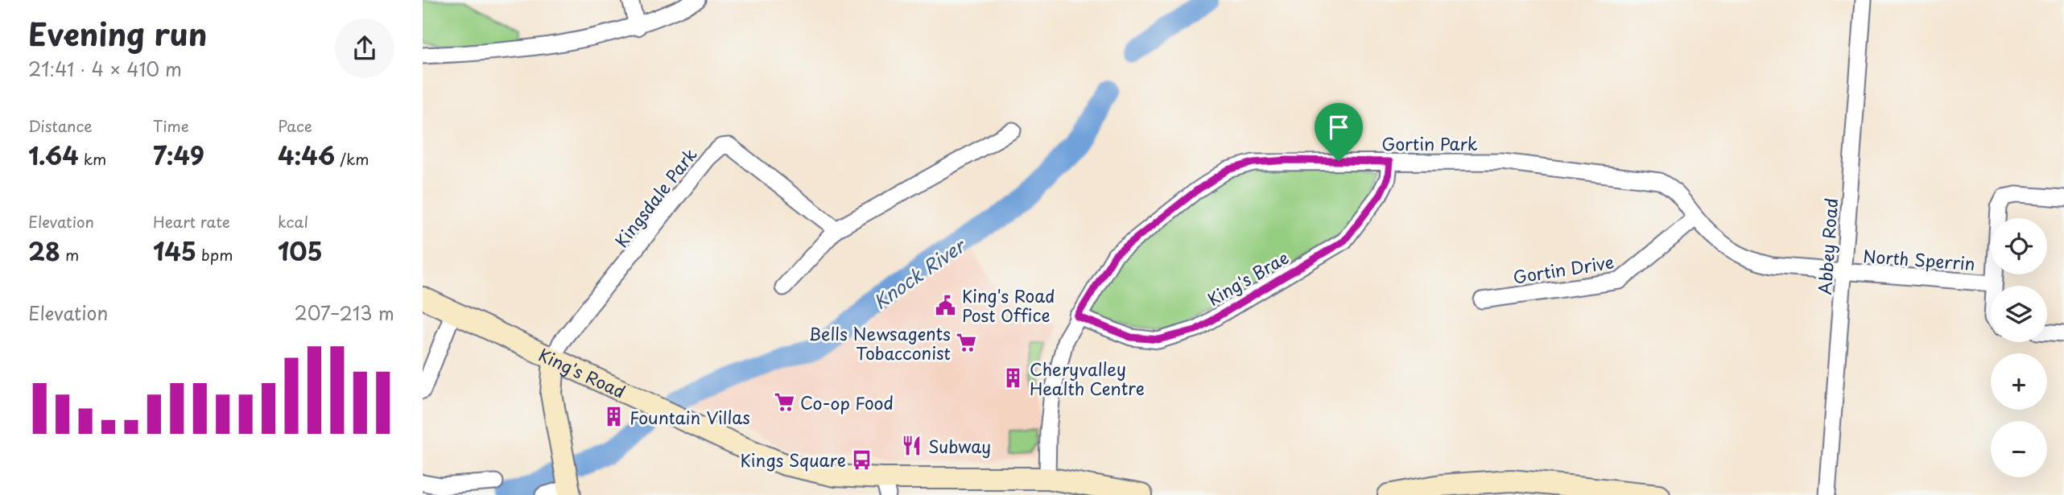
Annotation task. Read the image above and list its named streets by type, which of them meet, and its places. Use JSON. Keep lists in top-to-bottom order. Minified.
{"streets":{"street":["Gortin Park","Kingsdale Park","Abbey Road","North Sperrin","Gortin Drive","King's Brae","King's Road"]},"crossings":[["Gortin Park","Abbey Road"],["Gortin Park","North Sperrin"],["Gortin Park","Gortin Drive"],["Gortin Park","King's Brae"],["Gortin Park","King's Road"],["Kingsdale Park","King's Road"],["Abbey Road","North Sperrin"]],"water":["Knock River"],"places":{"public building":["King's Road Post Office"],"supermarket":["Bells Newsagents Tobacconist","Co-op Food"],"building":["Cheryvalley Health Centre","Fountain Villas"],"restaurant":["Subway"],"bus stop":["Kings Square"]},"page":{"heading":["Evening run","21:41 · 4 × 410 m"],"stats":[["Distance","1.64 km"],["Time","7:49"],["Pace","4:46 /km"],["Elevation","28 m"],["Heart rate","145 bpm"],["kcal","105"]],"map_buttons":["+","−"],"chart":["Elevation","207–213 m"]}}
